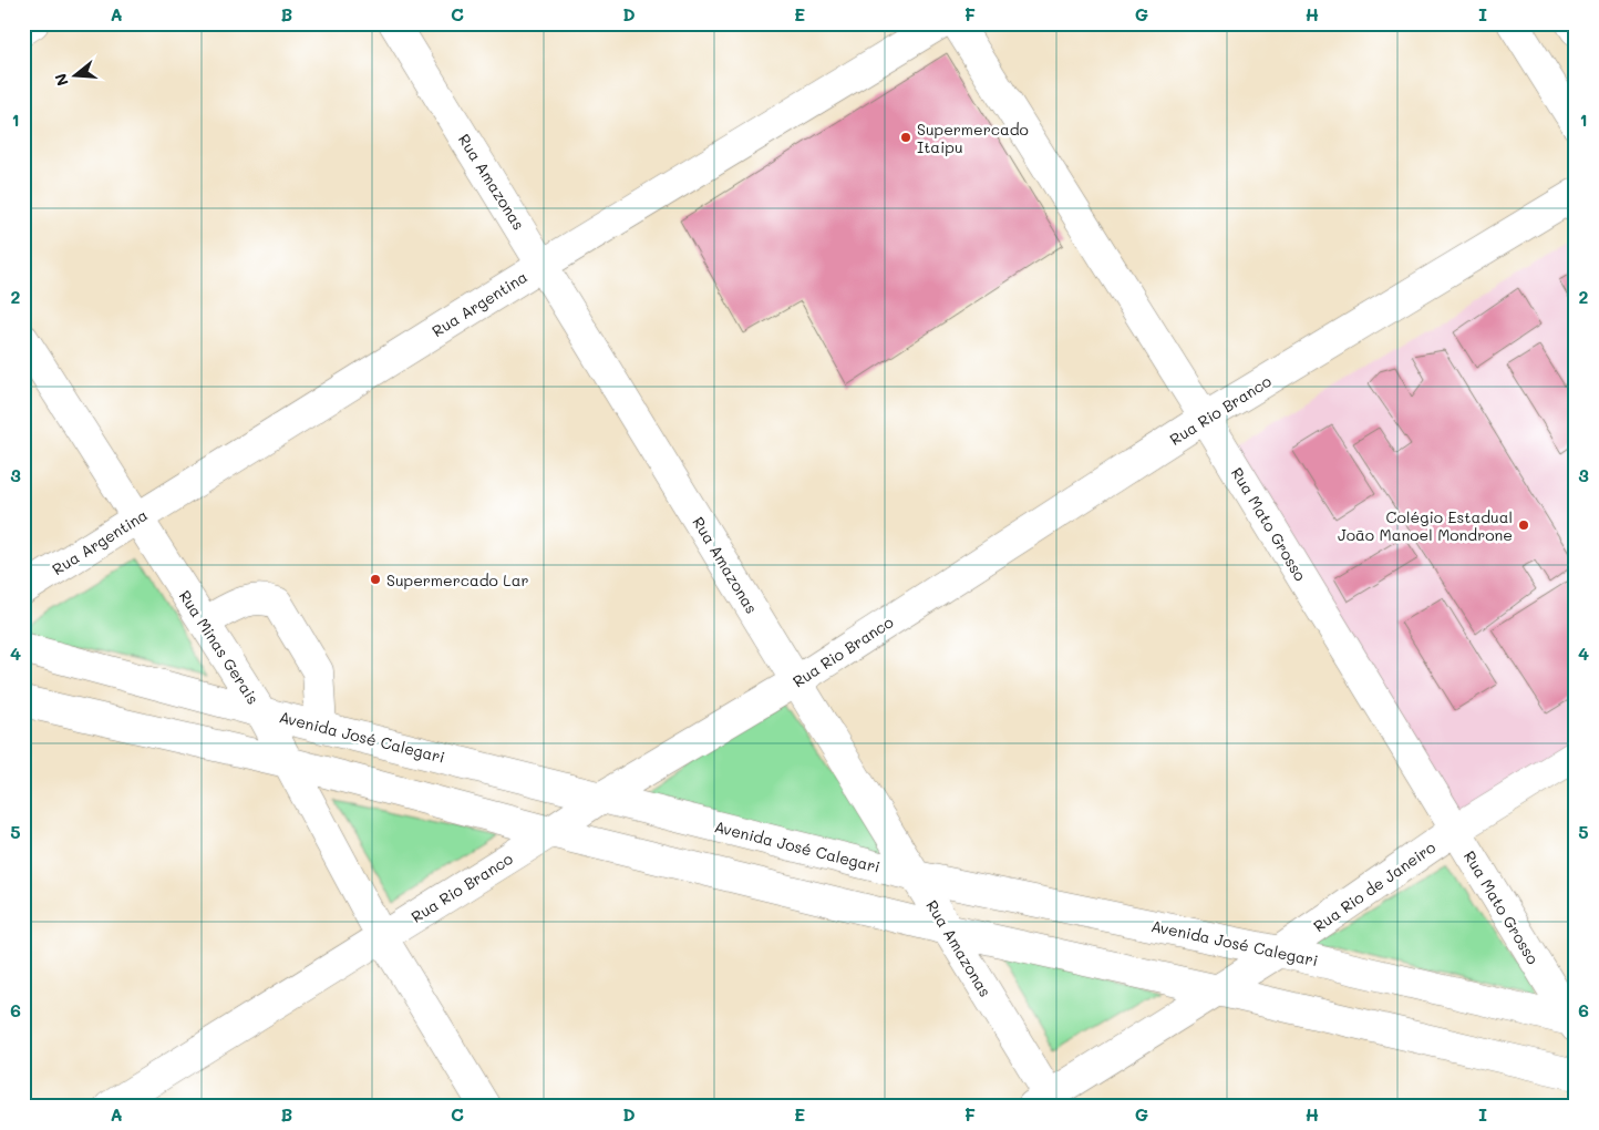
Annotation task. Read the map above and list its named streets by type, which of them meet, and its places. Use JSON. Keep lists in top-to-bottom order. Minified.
{"streets":{"street":["Rua Amazonas","Rua Argentina","Rua Rio Branco","Rua Mato Grosso","Rua Minas Gerais","Avenida José Calegari","Rua Rio de Janeiro"]},"crossings":[["Rua Amazonas","Rua Argentina"],["Rua Amazonas","Rua Rio Branco"],["Rua Amazonas","Avenida José Calegari"],["Rua Amazonas","Rua Rio de Janeiro"],["Rua Argentina","Rua Minas Gerais"],["Rua Rio Branco","Rua Mato Grosso"],["Rua Rio Branco","Rua Minas Gerais"],["Rua Rio Branco","Avenida José Calegari"],["Rua Mato Grosso","Avenida José Calegari"],["Rua Mato Grosso","Rua Rio de Janeiro"],["Rua Minas Gerais","Avenida José Calegari"],["Avenida José Calegari","Rua Rio de Janeiro"]],"places":["Supermercado Itaipu","Colégio Estadual João Manoel Mondrone","Supermercado Lar"],"north":"left","grid":{"columns":["A","B","C","D","E","F","G","H","I"],"rows":["1","2","3","4","5","6"]}}
